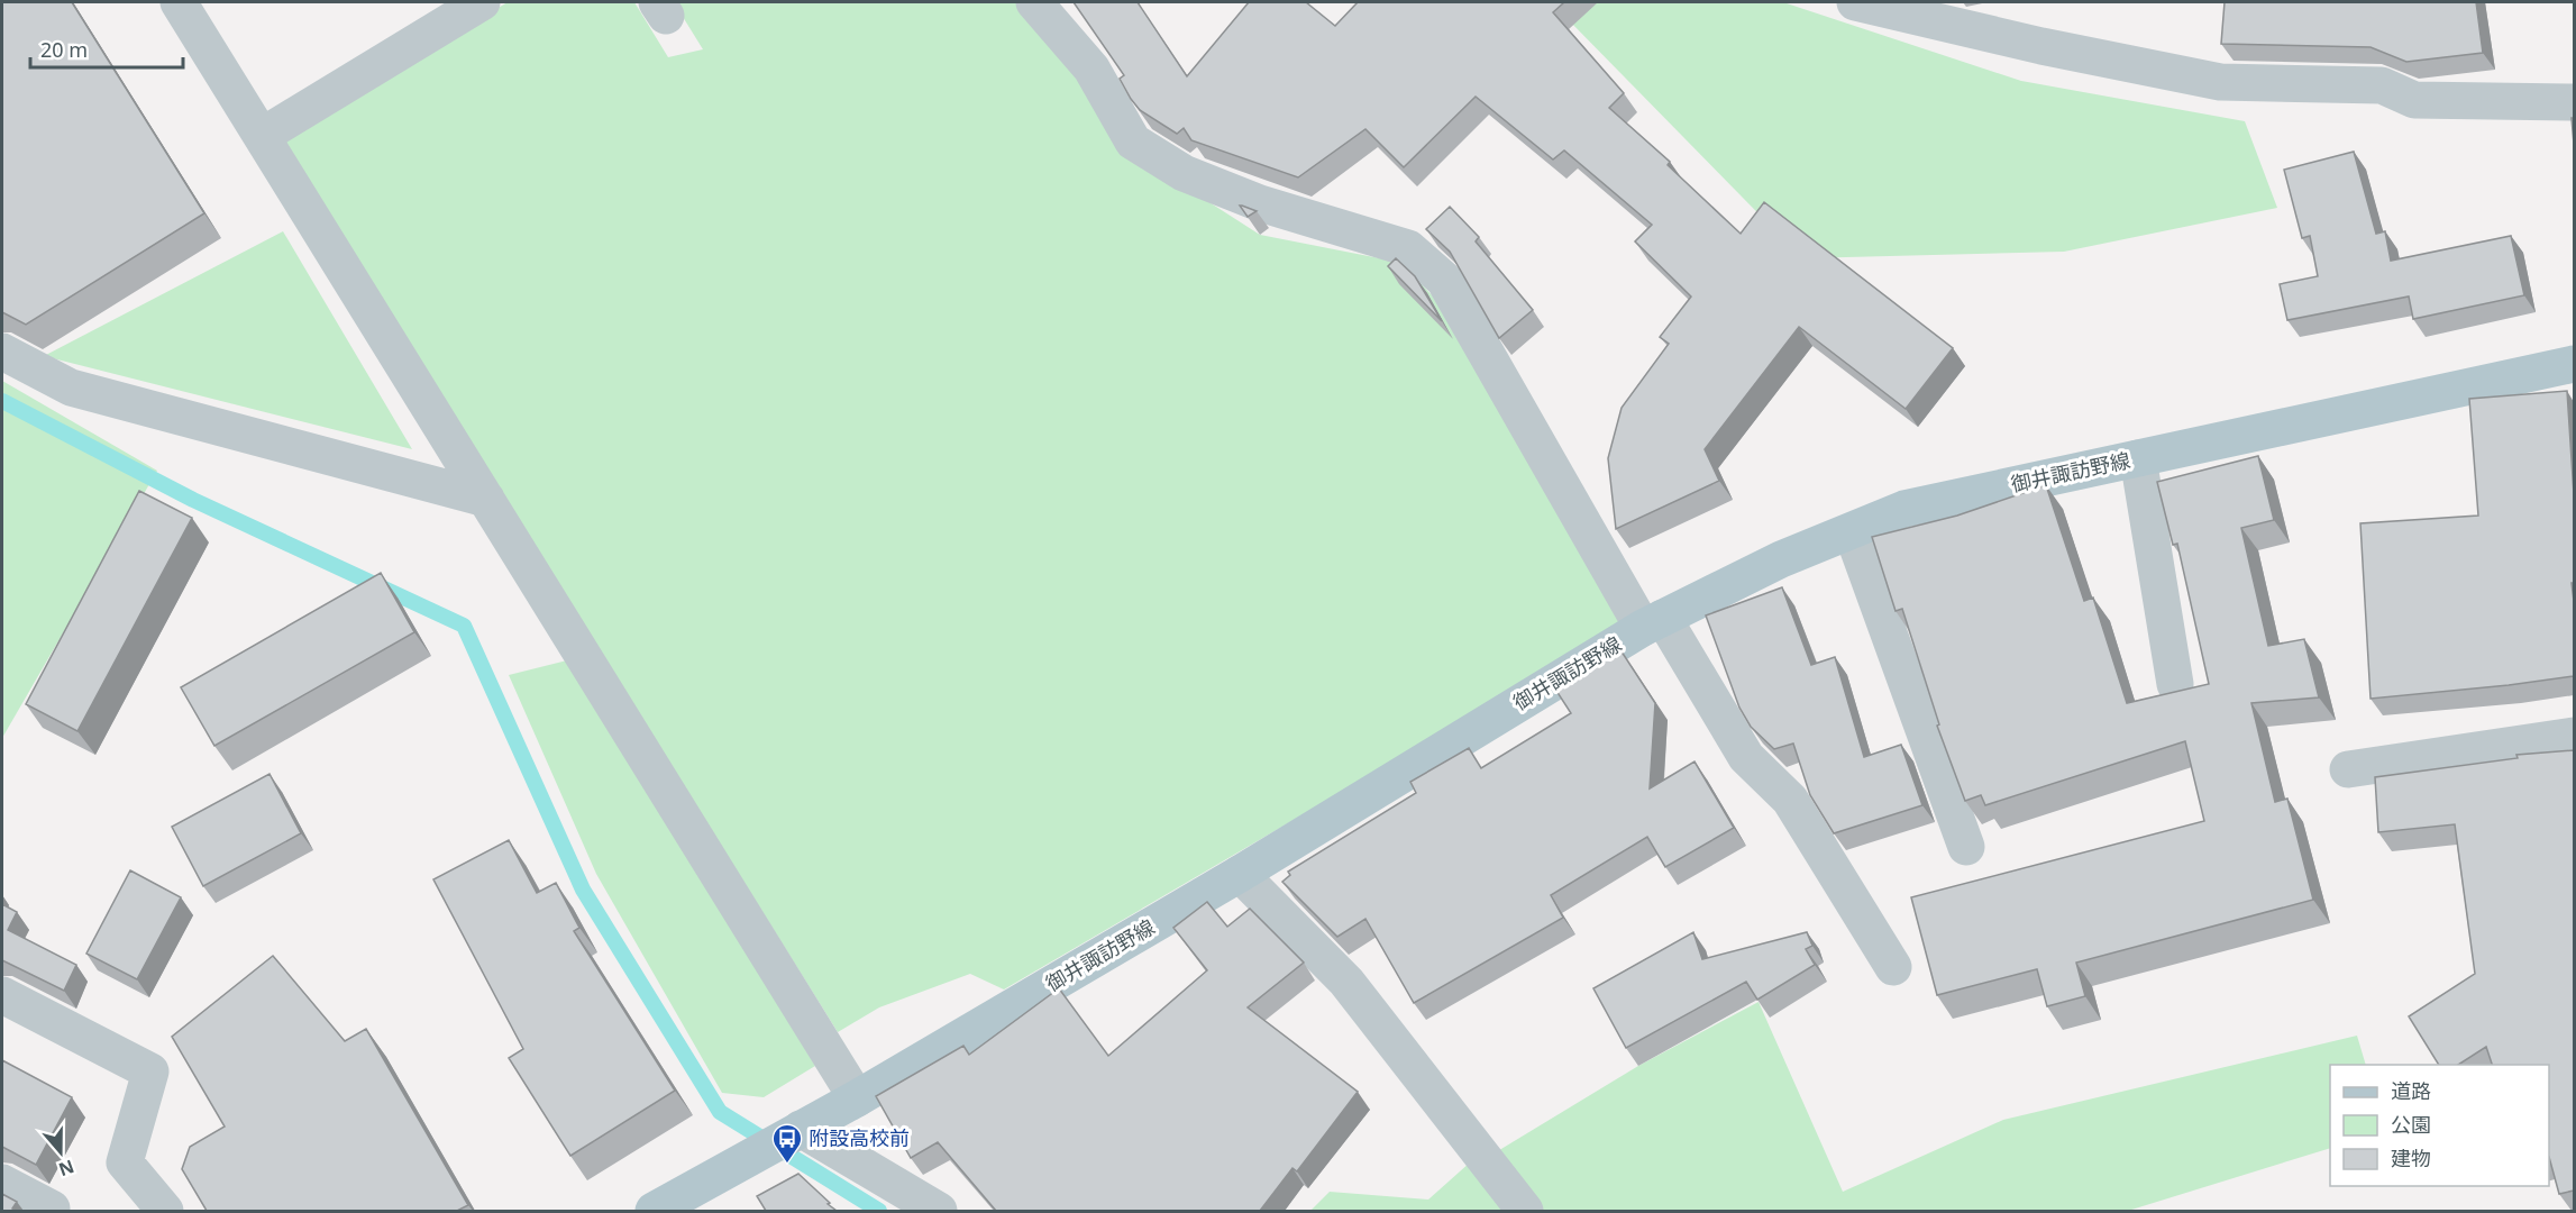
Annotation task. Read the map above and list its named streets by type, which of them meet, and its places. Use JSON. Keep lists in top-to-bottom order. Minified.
{"streets":{"main road":["御井諏訪野線"]},"places":{"bus stop":["附設高校前"]},"legend":["道路","公園","建物"],"scale_bar":"20 m","north":"bottom"}
